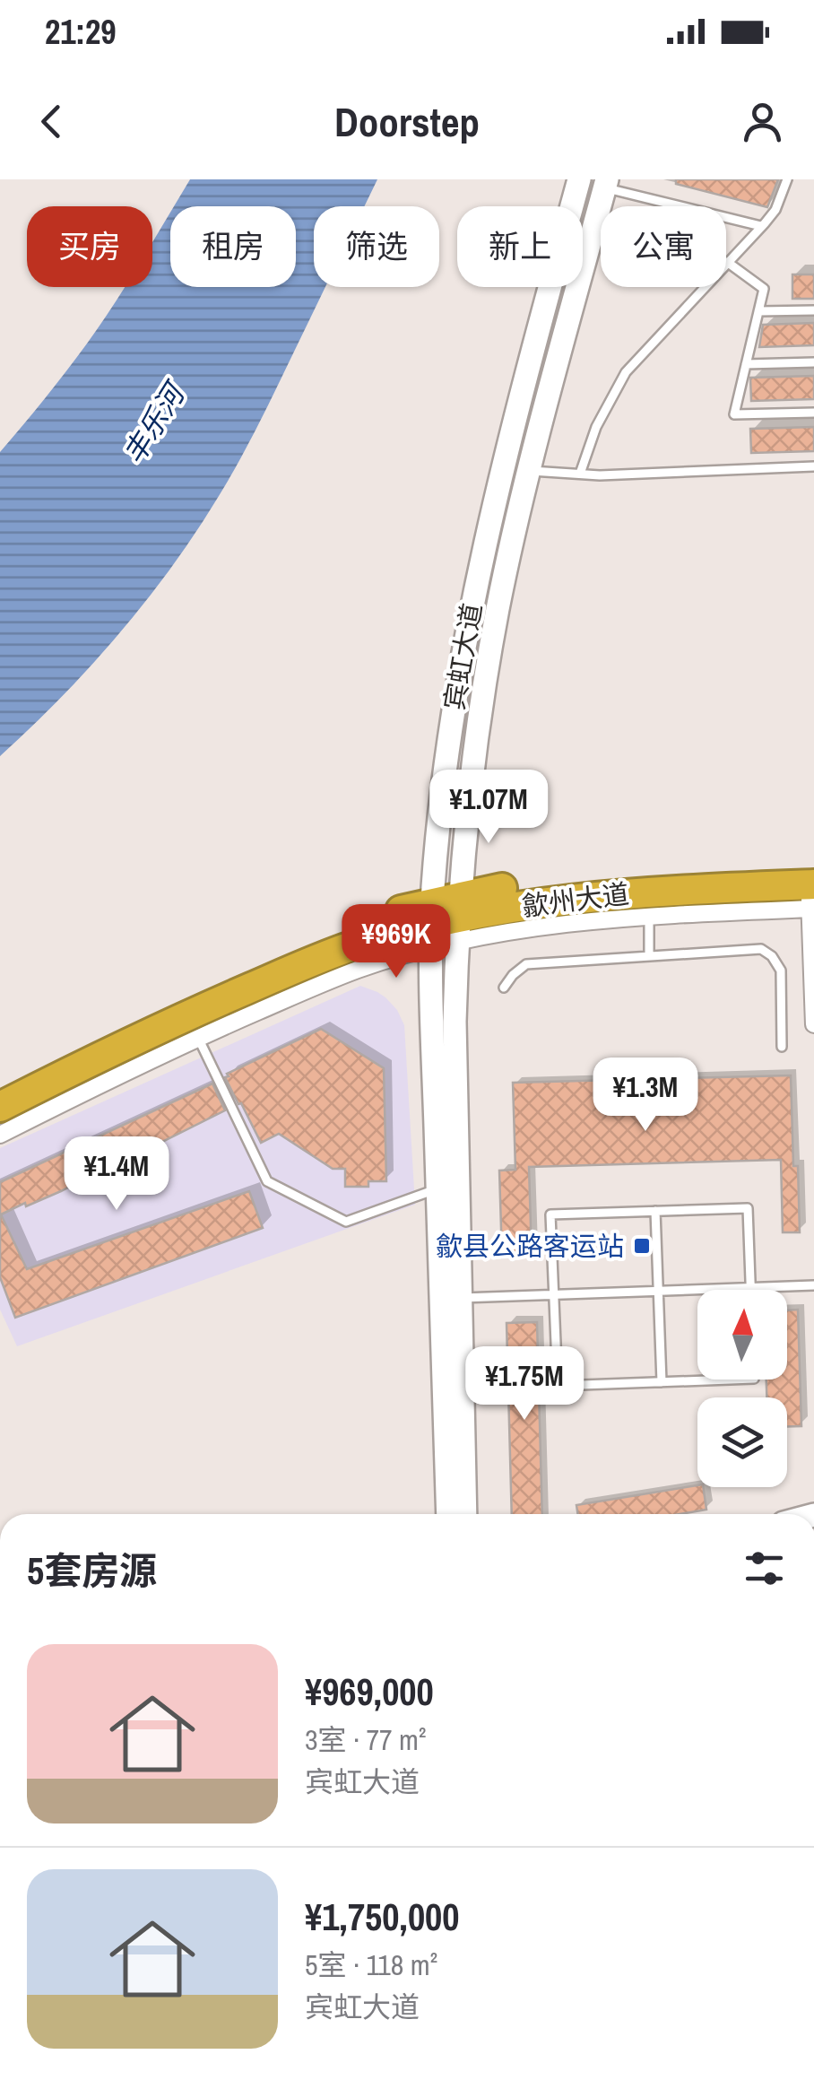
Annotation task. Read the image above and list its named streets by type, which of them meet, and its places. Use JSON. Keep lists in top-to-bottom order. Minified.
{"streets":{"highway":["歙州大道"],"main road":["宾虹大道"]},"crossings":[["宾虹大道","歙州大道"]],"water":["丰乐河"],"places":{"transit":["歙县公路客运站"]},"north":"top","page":{"status":"21:29","header":"Doorstep","chip":["买房","租房","筛选","新上","公寓"],"price":["¥1.07M","¥969K","¥1.3M","¥1.4M","¥1.75M"],"heading":"5套房源","list":[{"name":"¥969,000","note":"3室 · 77 m² · 宾虹大道"},{"name":"¥1,750,000","note":"5室 · 118 m² · 宾虹大道"}]}}
